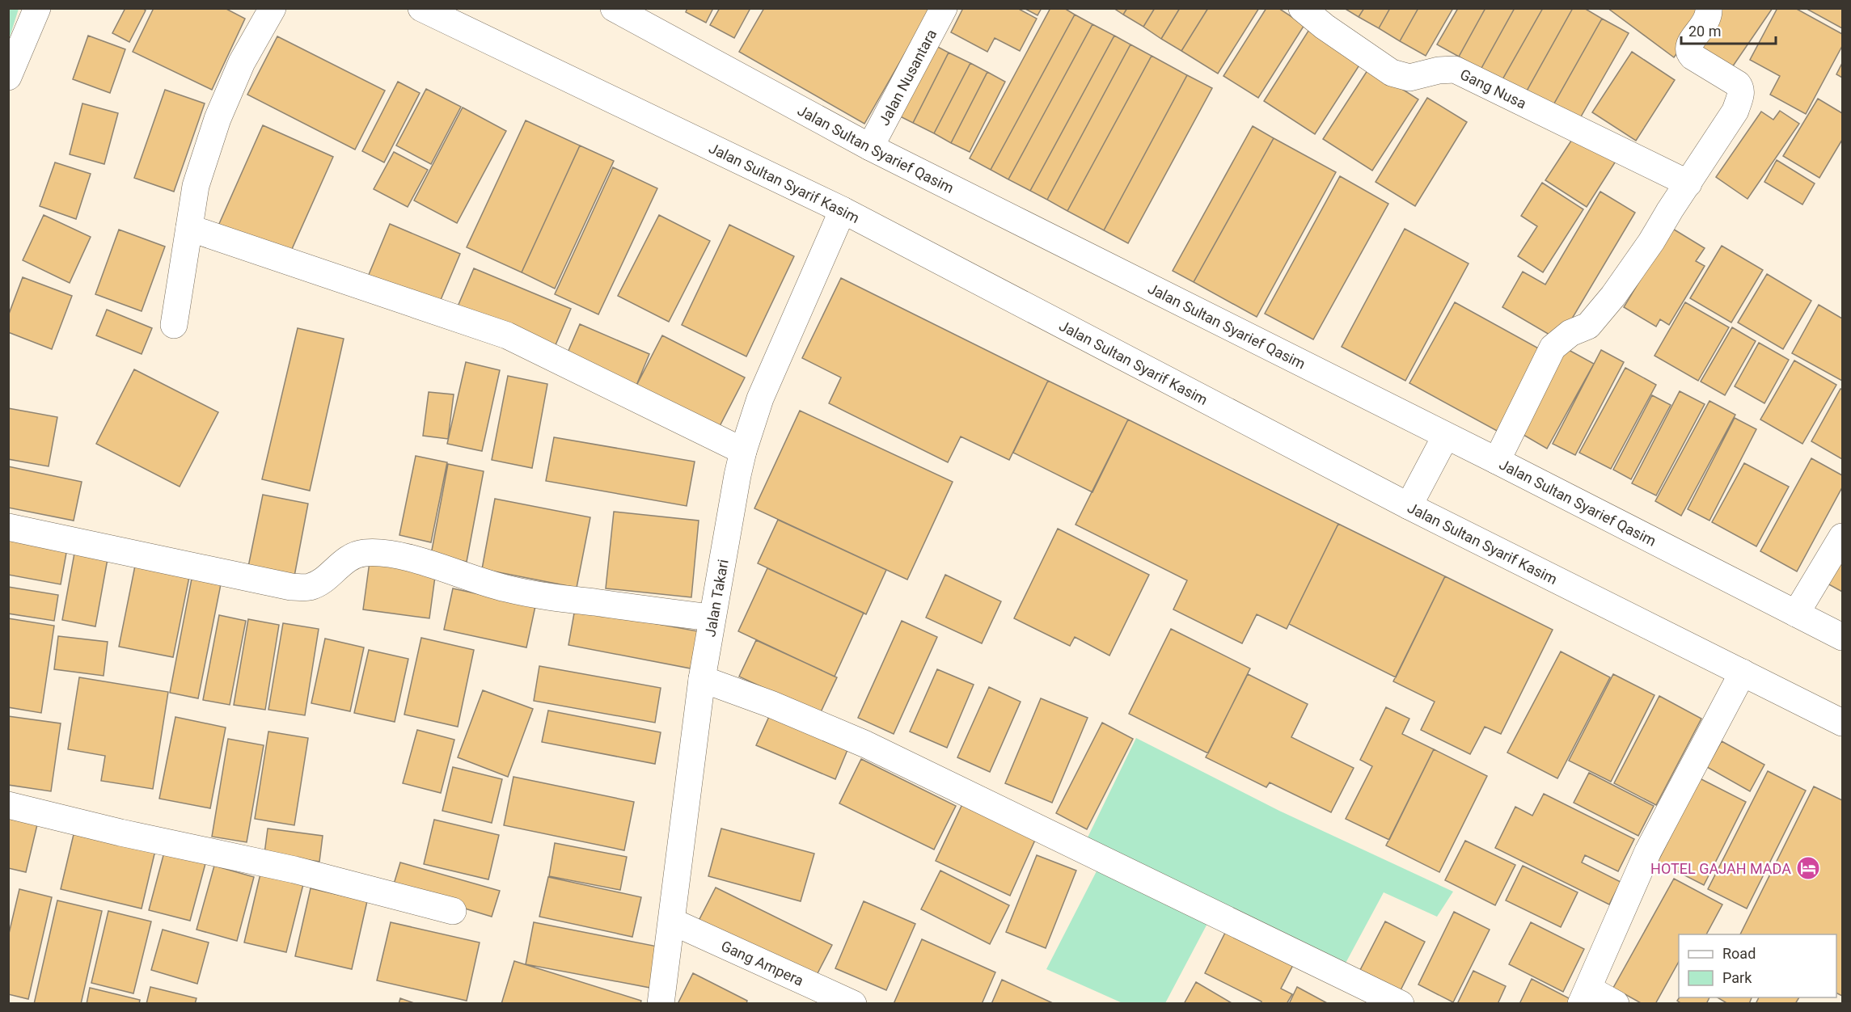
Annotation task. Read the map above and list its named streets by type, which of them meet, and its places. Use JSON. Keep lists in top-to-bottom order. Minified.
{"streets":{"street":["Jalan Nusantara","Gang Nusa","Jalan Sultan Syarief Qasim","Jalan Sultan Syarif Kasim","Jalan Takari","Gang Ampera"]},"crossings":[["Jalan Nusantara","Jalan Sultan Syarief Qasim"],["Jalan Sultan Syarif Kasim","Jalan Takari"],["Jalan Takari","Gang Ampera"]],"places":{"hotel":["HOTEL GAJAH MADA"]},"legend":["Road","Park"],"scale_bar":"20 m"}
